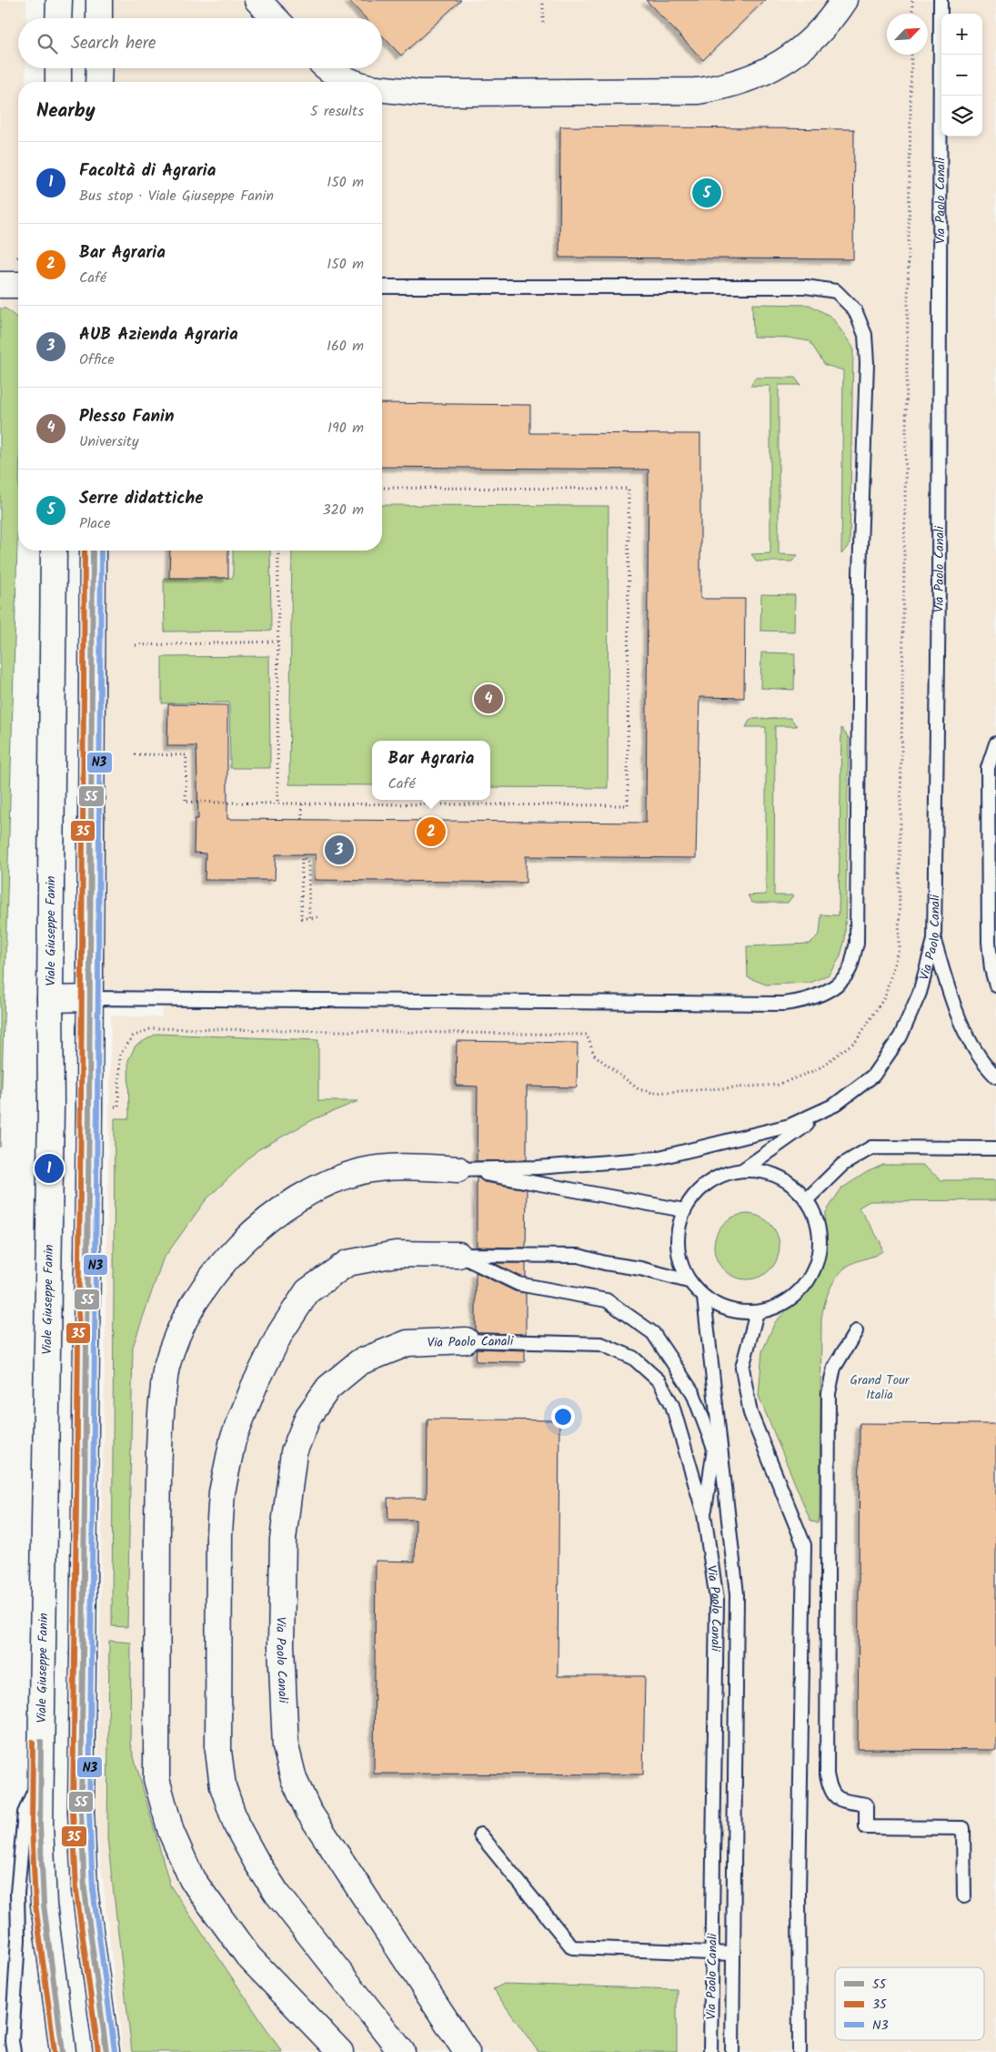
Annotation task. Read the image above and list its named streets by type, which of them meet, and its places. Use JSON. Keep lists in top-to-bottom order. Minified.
{"streets":{"street":["Via Paolo Canali","Viale Giuseppe Fanin"]},"parks":["Grand Tour Italia"],"lines":["transit line 55","transit line 35","transit line N3"],"legend":["55","35","N3"],"north":"top right","page":{"map_buttons":["+","−"],"search":"Search here","heading":["Nearby","5 results"],"list":[{"mark":"1","name":"Facoltà di Agraria","note":"Bus stop · Viale Giuseppe Fanin","value":"150 m"},{"mark":"2","name":"Bar Agraria","note":"Café","value":"150 m"},{"mark":"3","name":"AUB Azienda Agraria","note":"Office","value":"160 m"},{"mark":"4","name":"Plesso Fanin","note":"University","value":"190 m"},{"mark":"5","name":"Serre didattiche","note":"Place","value":"320 m"}],"pins":["5","4","2","3","1"],"popup":["Bar Agraria","Café"]}}
